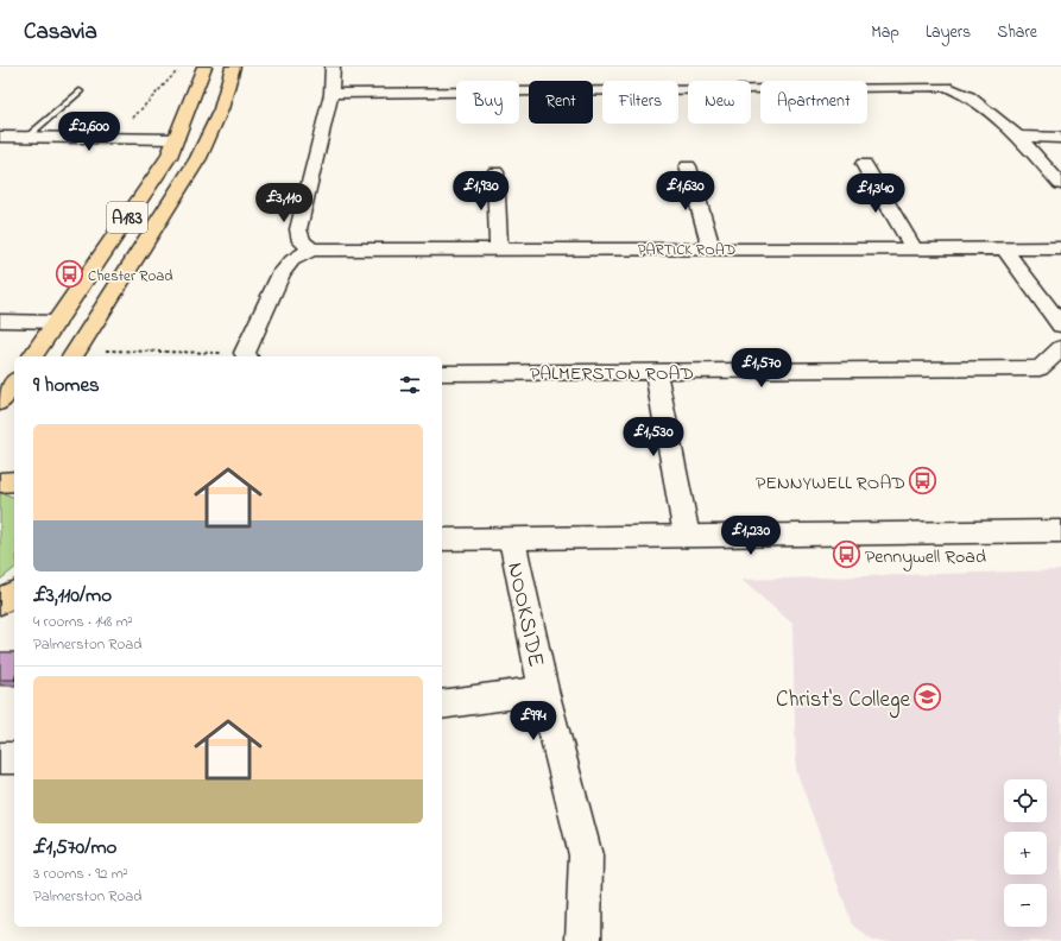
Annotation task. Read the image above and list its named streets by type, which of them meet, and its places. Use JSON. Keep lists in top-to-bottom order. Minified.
{"streets":{"main road":["A183"],"street":["PARTICK ROAD","PALMERSTON ROAD","NOOKSIDE"]},"places":{"bus stop":["Chester Road","PENNYWELL ROAD","Pennywell Road"],"school or university":["Christ's College"]},"page":{"header":"Casavia","nav":["Map","Layers","Share"],"chip":["Buy","Rent","Filters","New","Apartment"],"price":["£2,600","£1,930","£1,630","£1,340","£3,110","£1,570","£1,530","£1,230","£994"],"heading":"9 homes","list":[{"name":"£3,110/mo","note":"4 rooms · 148 m² · Palmerston Road"},{"name":"£1,570/mo","note":"3 rooms · 92 m² · Palmerston Road"}],"map_buttons":["+","−"]}}
